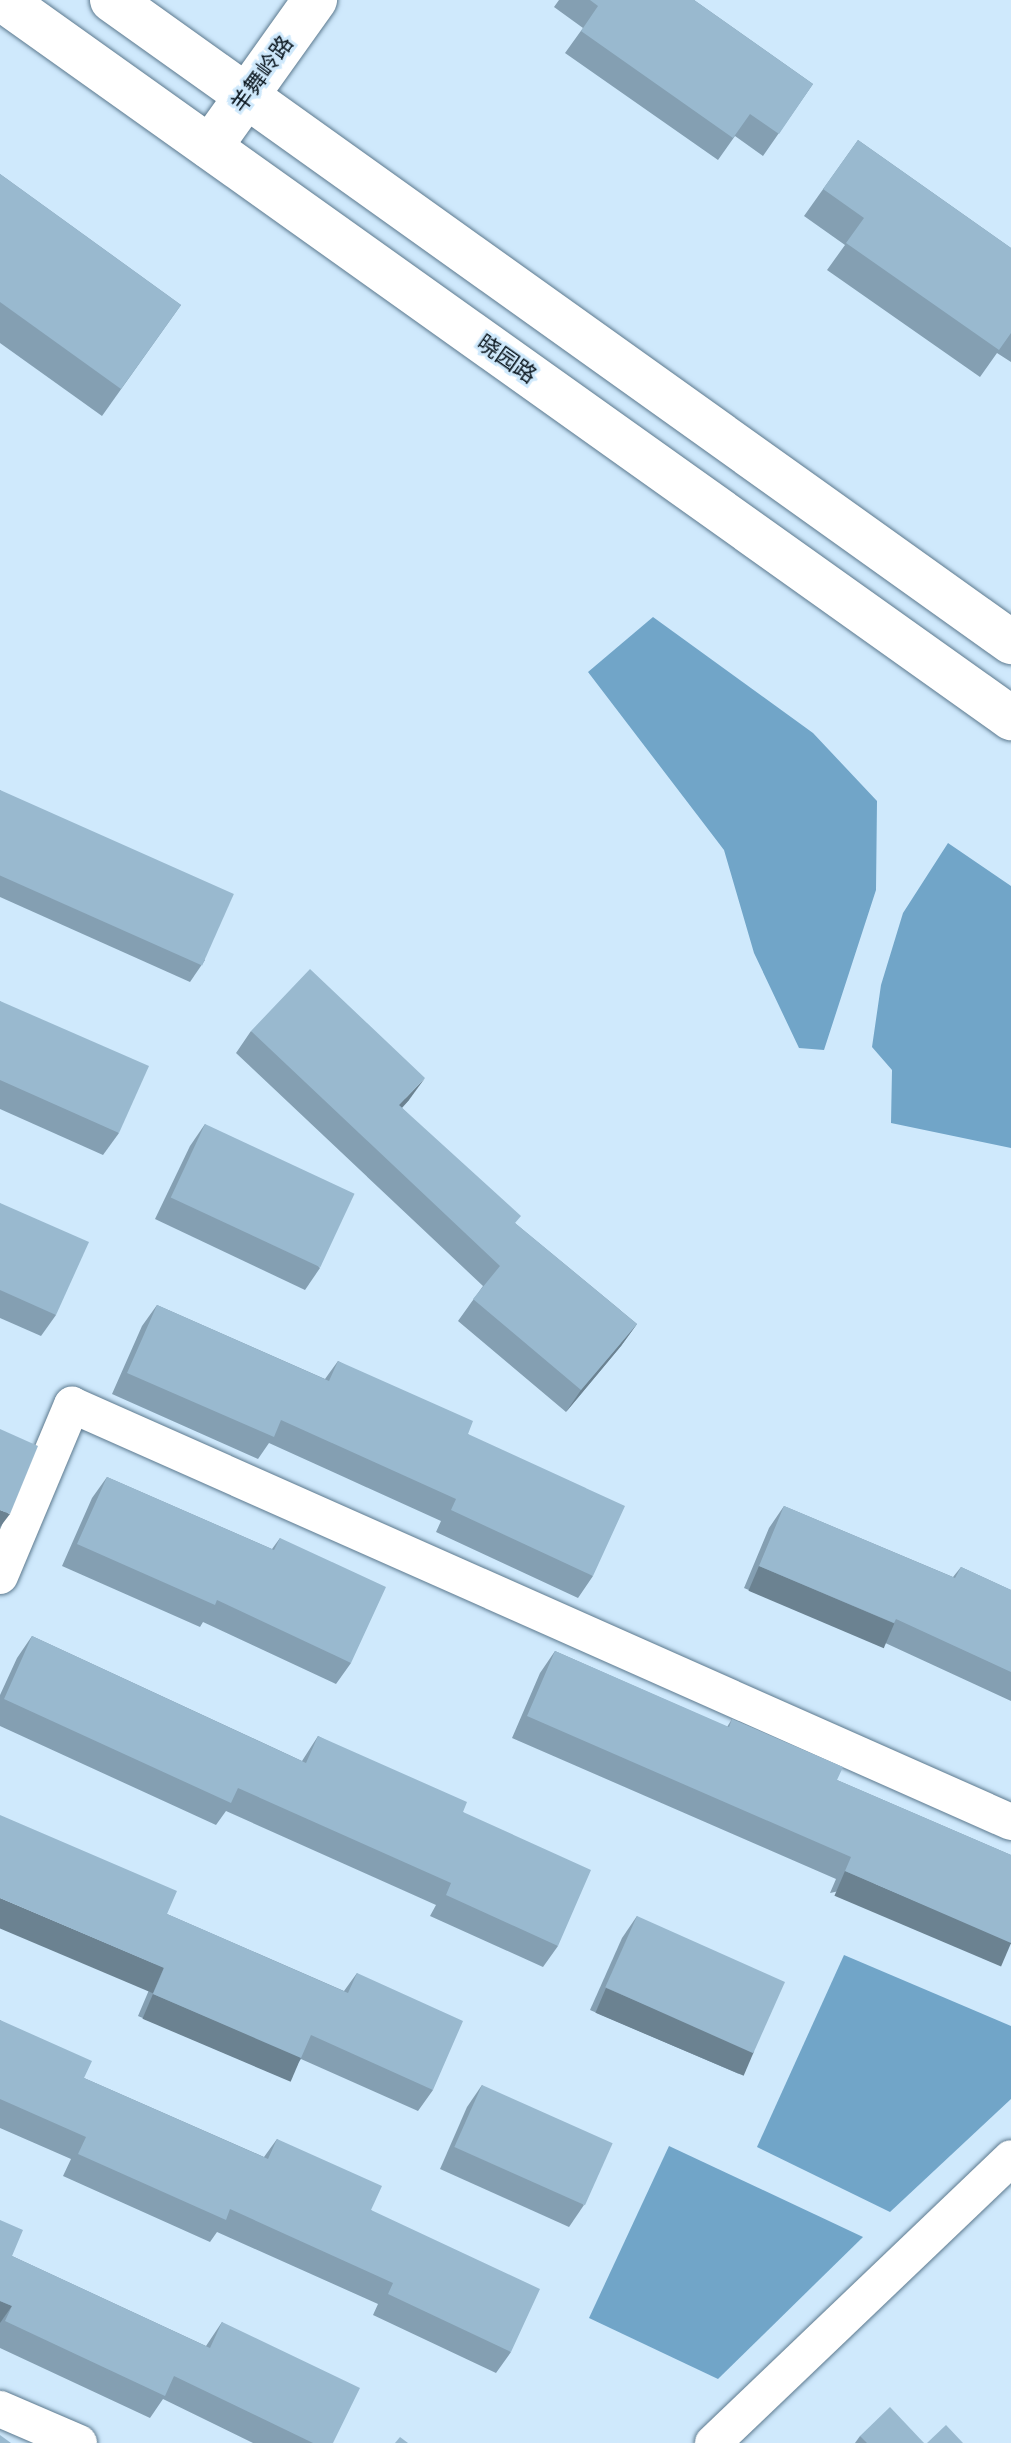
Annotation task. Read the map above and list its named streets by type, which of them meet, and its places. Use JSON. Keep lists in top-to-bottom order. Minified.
{"streets":{"street":["羊舞岭路","晓园路"]},"crossings":[["羊舞岭路","晓园路"]]}
